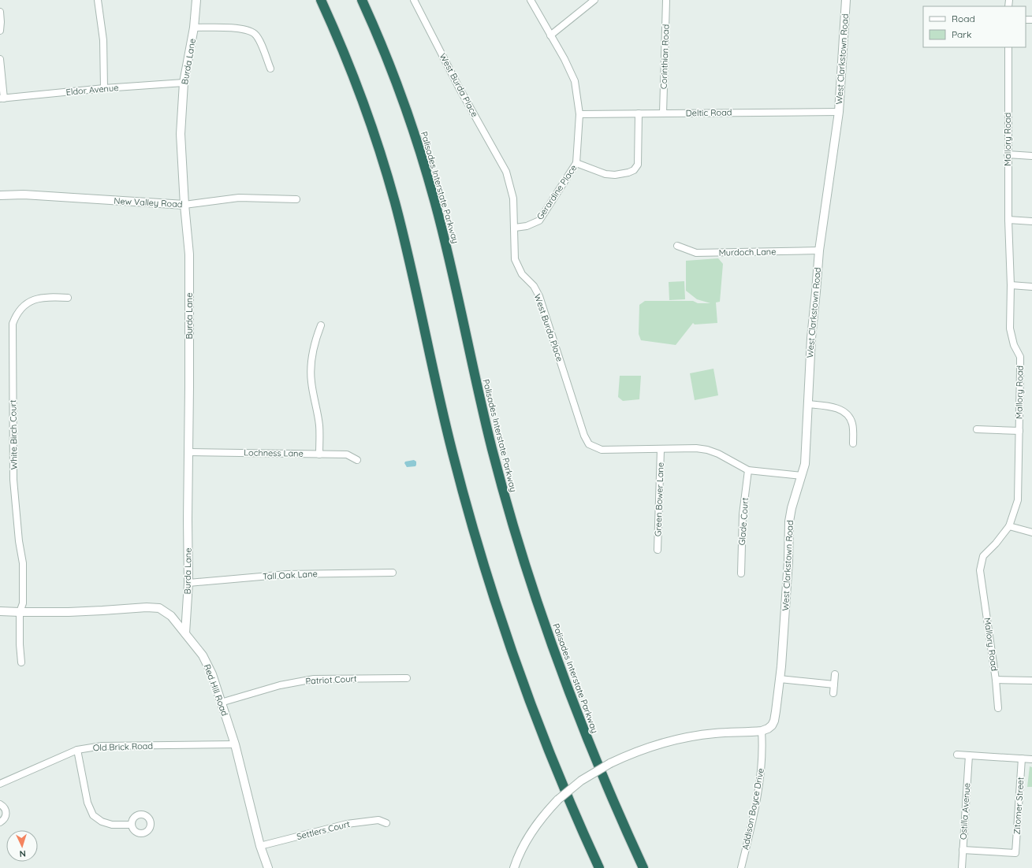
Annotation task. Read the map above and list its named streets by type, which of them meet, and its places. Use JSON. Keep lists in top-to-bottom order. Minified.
{"streets":{"highway":["Palisades Interstate Parkway"],"street":["Corinthian Road","West Clarkstown Road","Burda Lane","West Burda Place","Eldor Avenue","Deltic Road","Mallory Road","Gerardine Place","New Valley Road","Murdoch Lane","White Birch Court","Lochness Lane","Green Bower Lane","Glade Court","Tall Oak Lane","Patriot Court","Red Hill Road","Old Brick Road","Zitomer Street","Addison Boyce Drive","Ostilla Avenue","Settlers Court"]},"crossings":[["Corinthian Road","Deltic Road"],["West Clarkstown Road","West Burda Place"],["West Clarkstown Road","Deltic Road"],["West Clarkstown Road","Murdoch Lane"],["West Clarkstown Road","Addison Boyce Drive"],["Burda Lane","Eldor Avenue"],["Burda Lane","New Valley Road"],["Burda Lane","Lochness Lane"],["Burda Lane","Tall Oak Lane"],["Burda Lane","Red Hill Road"],["West Burda Place","Gerardine Place"],["West Burda Place","Green Bower Lane"],["West Burda Place","Glade Court"],["Deltic Road","Gerardine Place"],["White Birch Court","Red Hill Road"],["Patriot Court","Red Hill Road"],["Red Hill Road","Old Brick Road"],["Red Hill Road","Settlers Court"],["Zitomer Street","Ostilla Avenue"]],"legend":["Road","Park"],"north":"bottom"}
